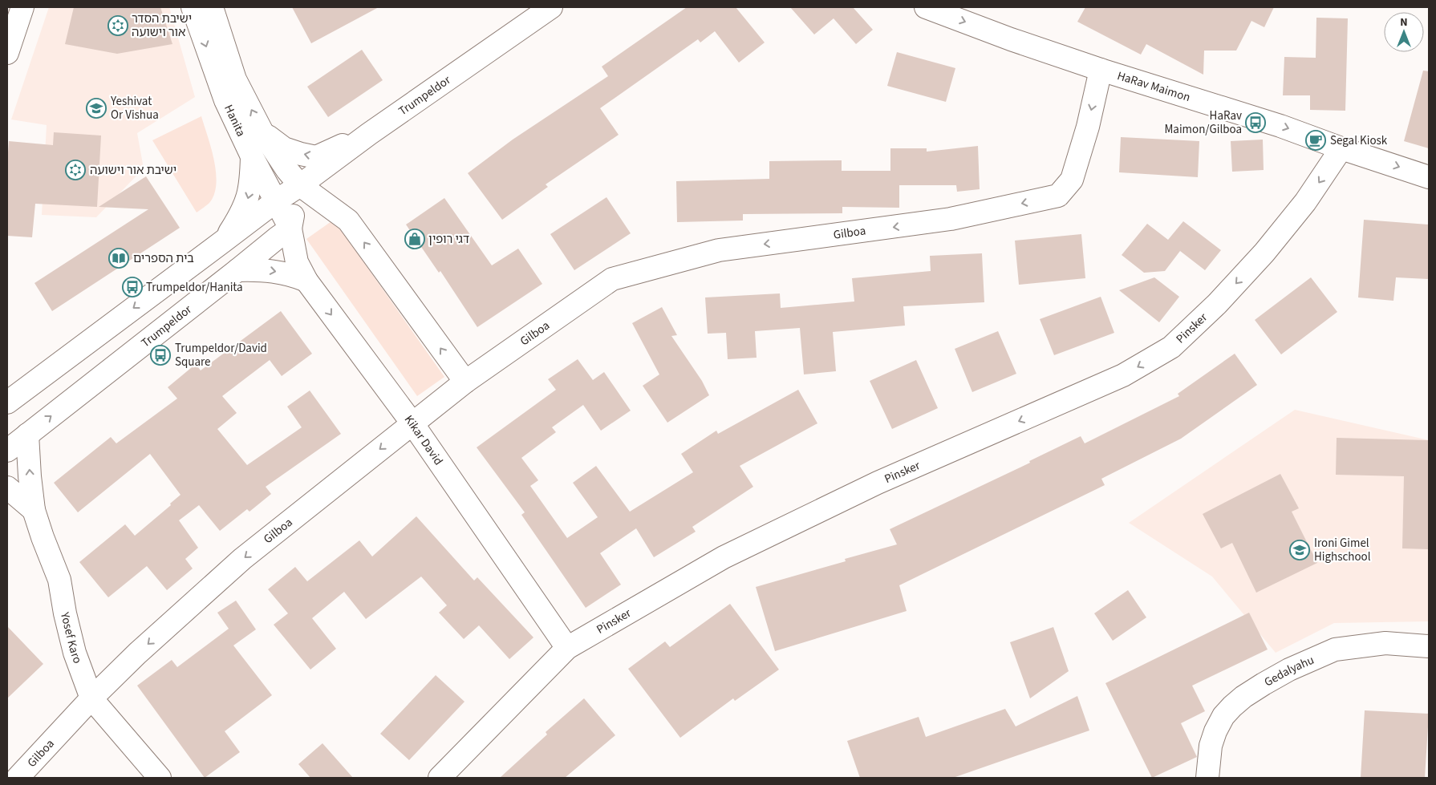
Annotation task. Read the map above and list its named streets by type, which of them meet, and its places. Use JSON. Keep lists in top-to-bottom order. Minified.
{"streets":{"street":["HaRav Maimon","Trumpeldor","Hanita","Gilboa","Pinsker","Kikar David","Yosef Karo","Gedalyahu"]},"crossings":[["HaRav Maimon","Gilboa"],["HaRav Maimon","Pinsker"],["Trumpeldor","Hanita"],["Trumpeldor","Kikar David"],["Trumpeldor","Yosef Karo"],["Hanita","Kikar David"],["Gilboa","Kikar David"],["Gilboa","Yosef Karo"],["Pinsker","Kikar David"]],"one_way":["HaRav Maimon","Gilboa","Pinsker"],"places":{"synagogue":["ישיבת הסדר אור וישועה","ישיבת אור וישועה"],"school or university":["Yeshivat Or Vishua","Ironi Gimel Highschool"],"bus stop":["HaRav Maimon/Gilboa","Trumpeldor/Hanita","Trumpeldor/David Square"],"cafe":["Segal Kiosk"],"shop":["דגי רופין"],"library":["בית הספרים"]},"north":"top"}
